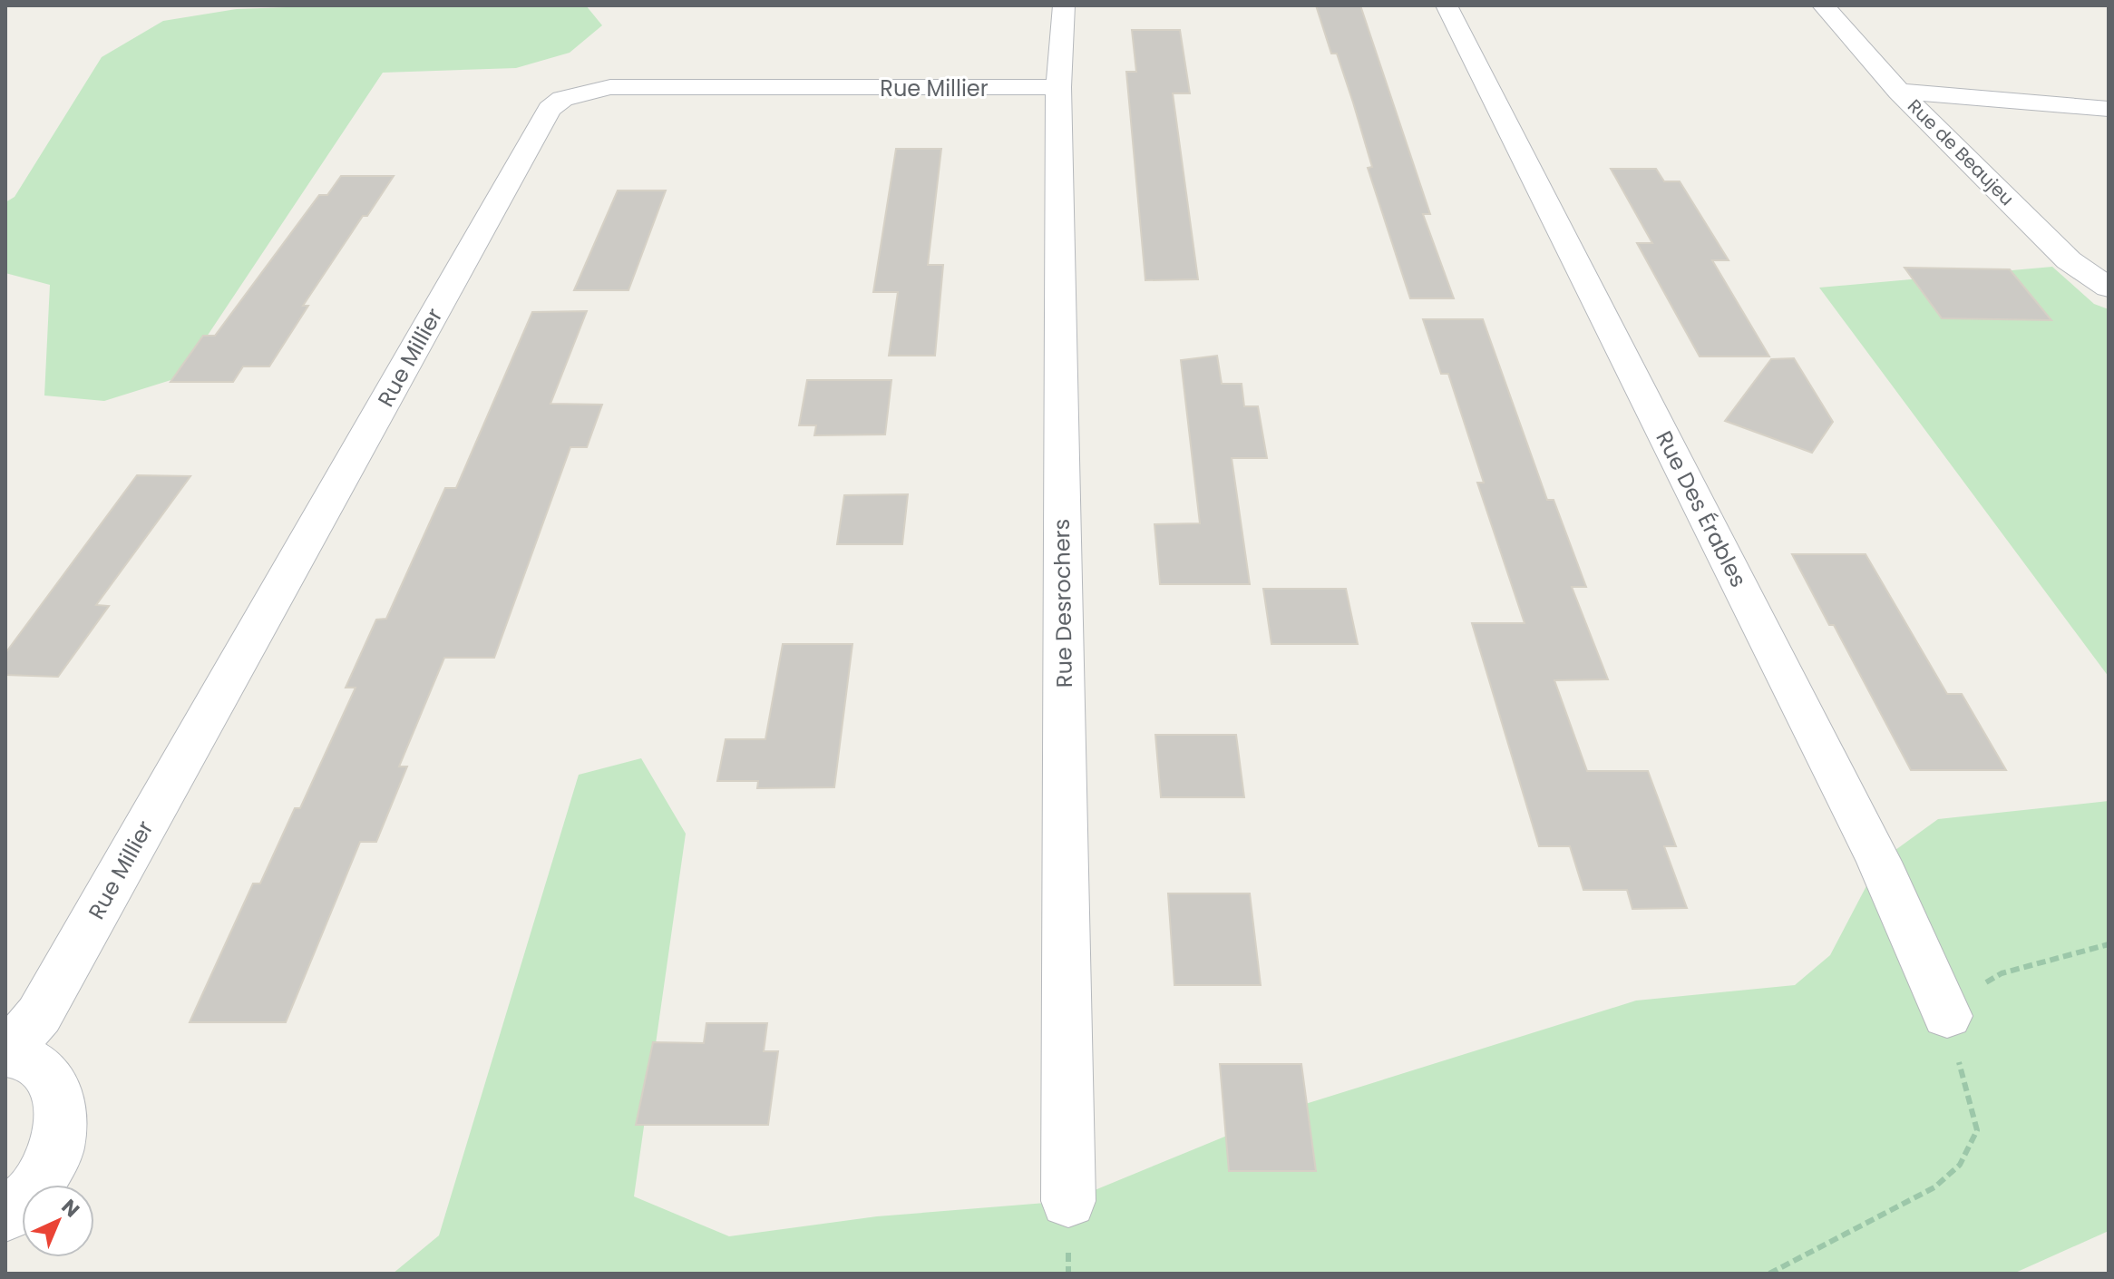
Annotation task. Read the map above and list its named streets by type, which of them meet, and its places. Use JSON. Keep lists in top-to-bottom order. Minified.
{"streets":{"street":["Rue Millier","Rue de Beaujeu","Rue Des Érables","Rue Desrochers"]},"crossings":[["Rue Millier","Rue Desrochers"]],"north":"top right"}
